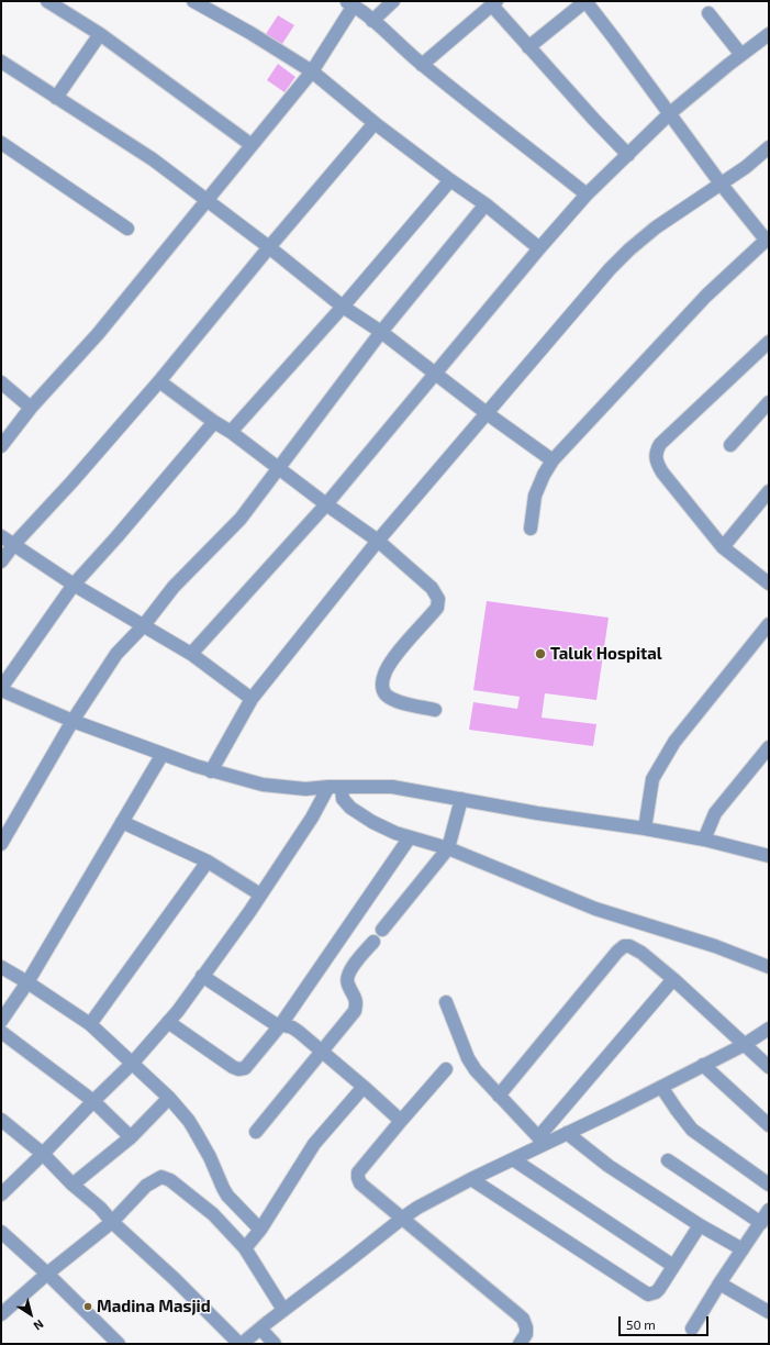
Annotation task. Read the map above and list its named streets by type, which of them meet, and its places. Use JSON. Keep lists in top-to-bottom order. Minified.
{"places":["Taluk Hospital","Madina Masjid"],"scale_bar":"50 m","north":"bottom right"}
